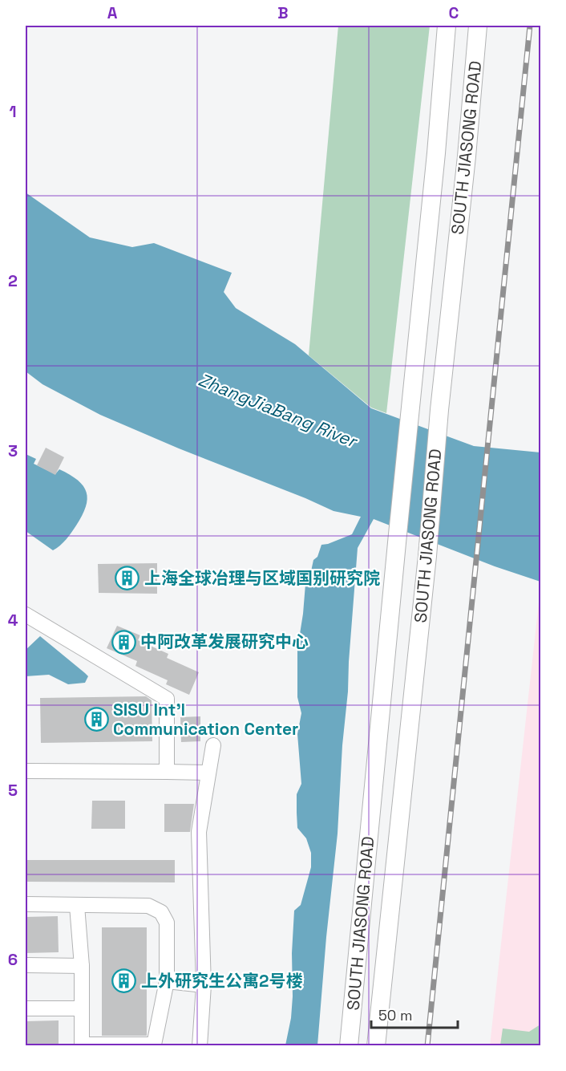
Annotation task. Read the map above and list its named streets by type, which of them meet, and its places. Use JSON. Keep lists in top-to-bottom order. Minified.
{"streets":{"main road":["SOUTH JIASONG ROAD"]},"water":["ZhangJiaBang River"],"places":{"building":["上海全球冶理与区域国别研究院","中阿改革发展研究中心","SISU Int'l Communication Center","上外研究生公寓2号楼"]},"scale_bar":"50 m","grid":{"columns":["A","B","C"],"rows":["1","2","3","4","5","6"]}}
